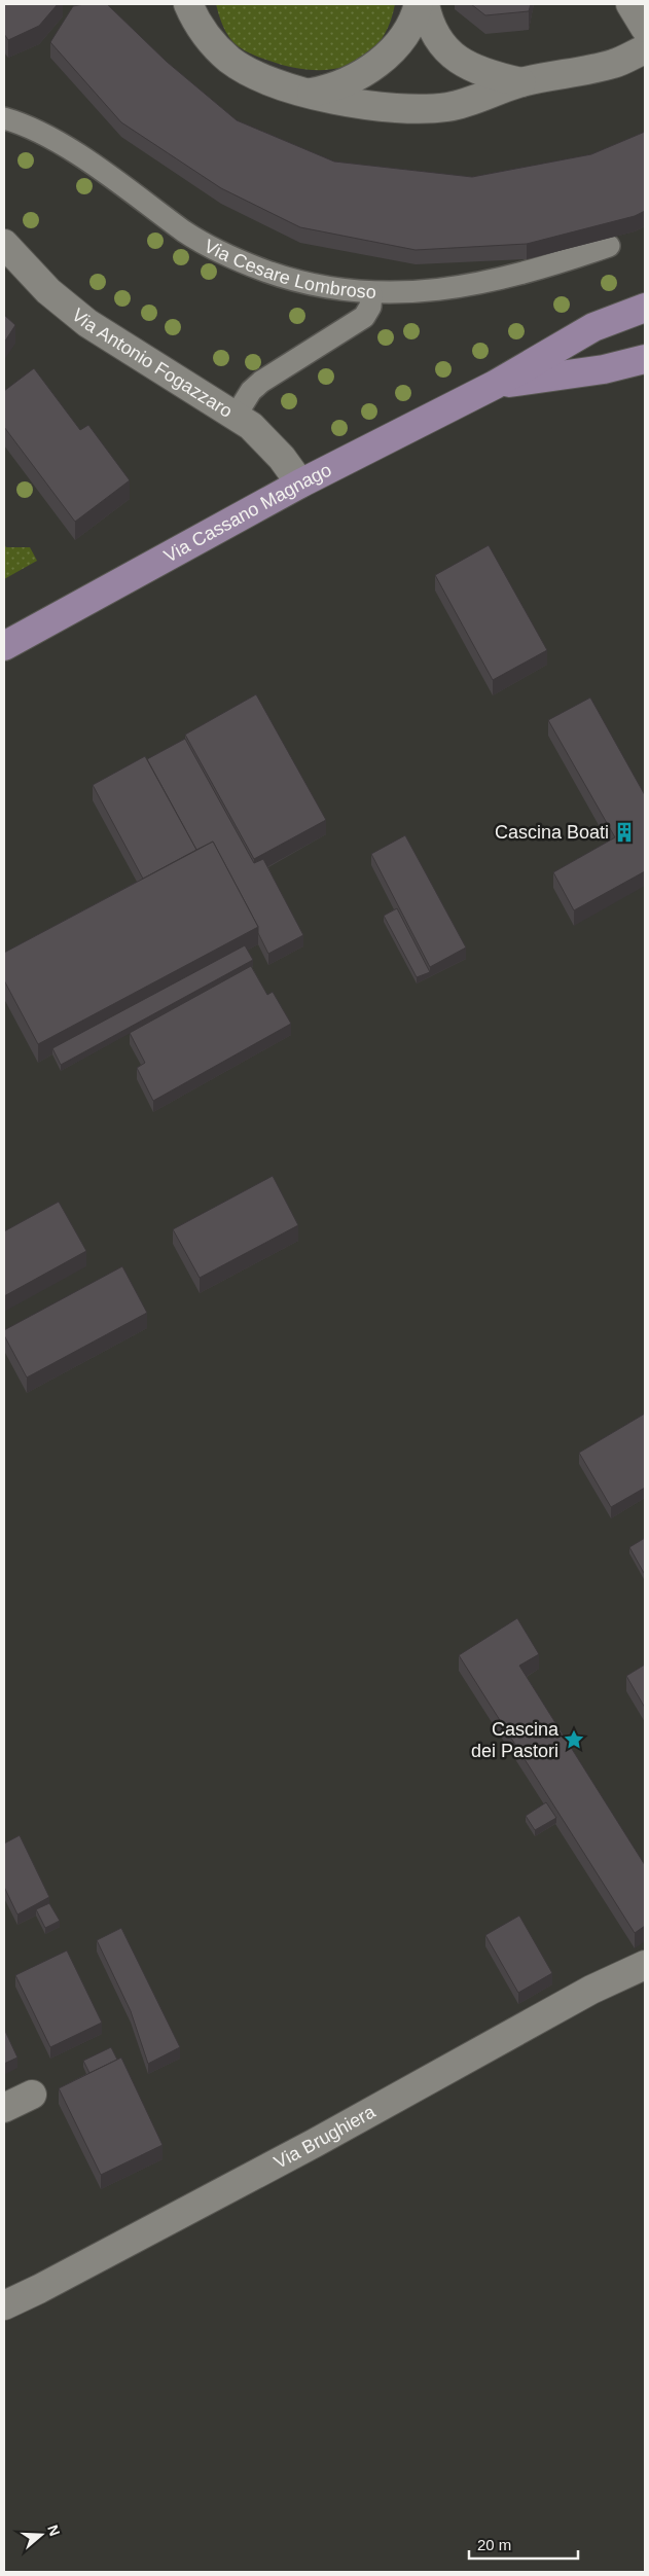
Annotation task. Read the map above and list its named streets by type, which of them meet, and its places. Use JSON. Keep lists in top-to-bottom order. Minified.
{"streets":{"street":["Via Antonio Fogazzaro","Via Cassano Magnago","Via Brughiera"],"lane":["Via Cesare Lombroso"]},"crossings":[["Via Antonio Fogazzaro","Via Cassano Magnago"]],"places":{"building":["Cascina Boati"],"place":["Cascina dei Pastori"]},"scale_bar":"20 m","north":"right"}
